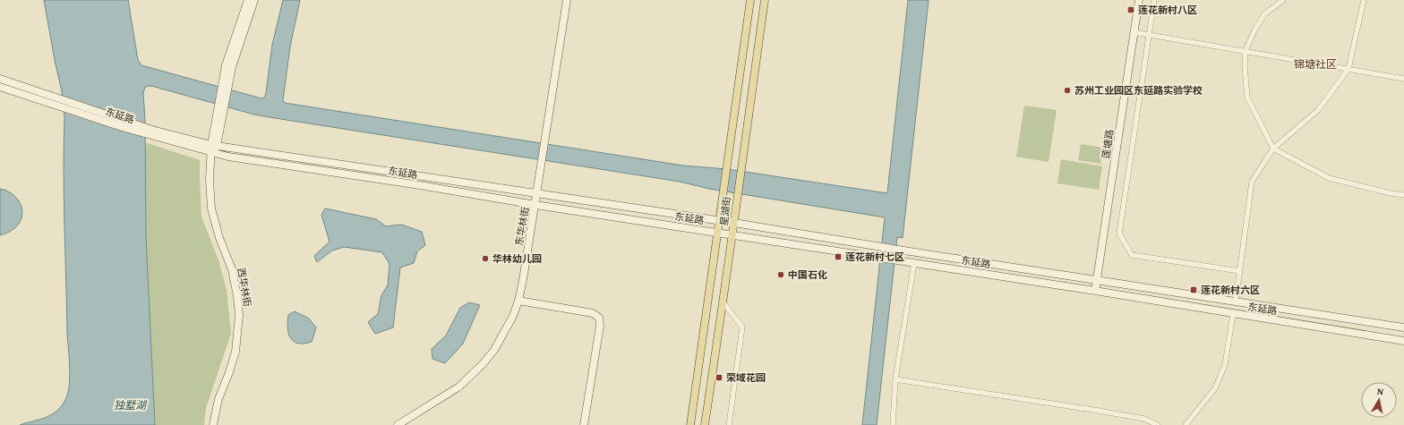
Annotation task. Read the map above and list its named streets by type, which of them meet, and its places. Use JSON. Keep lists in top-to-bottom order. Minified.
{"streets":{"main road":["东延路","莲塘路","星湖街","东华林街","西华林街"]},"crossings":[["东延路","莲塘路"],["东延路","星湖街"],["东延路","东华林街"],["东延路","西华林街"]],"districts":["锦塘社区"],"water":["独墅湖"],"places":{"transit":["莲花新村八区","莲花新村七区","莲花新村六区","荣域花园"],"other":["苏州工业园区东延路实验学校","华林幼儿园","中国石化"]},"north":"top"}
